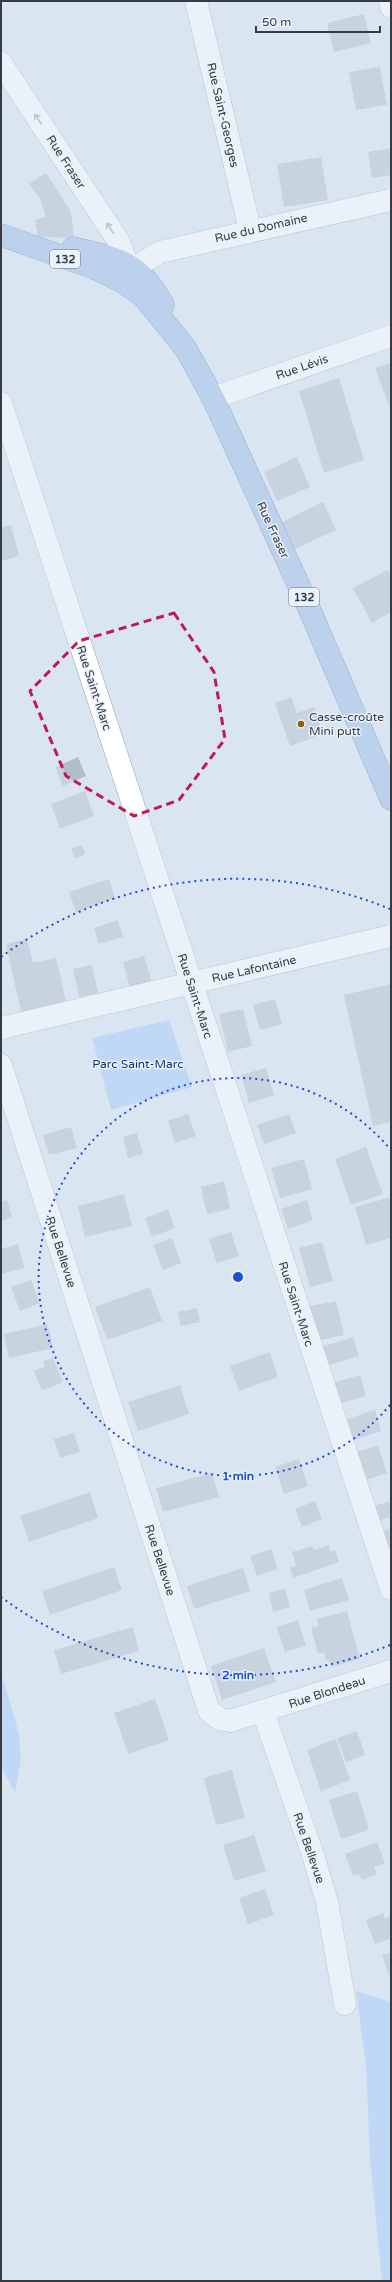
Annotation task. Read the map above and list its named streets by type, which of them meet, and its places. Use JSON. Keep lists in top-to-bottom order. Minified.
{"streets":{"main road":["Rue Fraser","132"],"street":["Rue Saint-Georges","Rue du Domaine","Rue Lévis","Rue Saint-Marc","Rue Lafontaine","Rue Bellevue","Rue Blondeau"]},"crossings":[["Rue Saint-Georges","Rue du Domaine"],["Rue Fraser","Rue du Domaine"],["Rue Fraser","132"],["Rue Fraser","Rue Lévis"],["Rue du Domaine","132"],["Rue Saint-Marc","Rue Lafontaine"],["Rue Bellevue","Rue Blondeau"]],"parks":["Parc Saint-Marc"],"places":["Casse-croûte Mini putt"],"scale_bar":"50 m","rings":["1 min","2 min"]}
